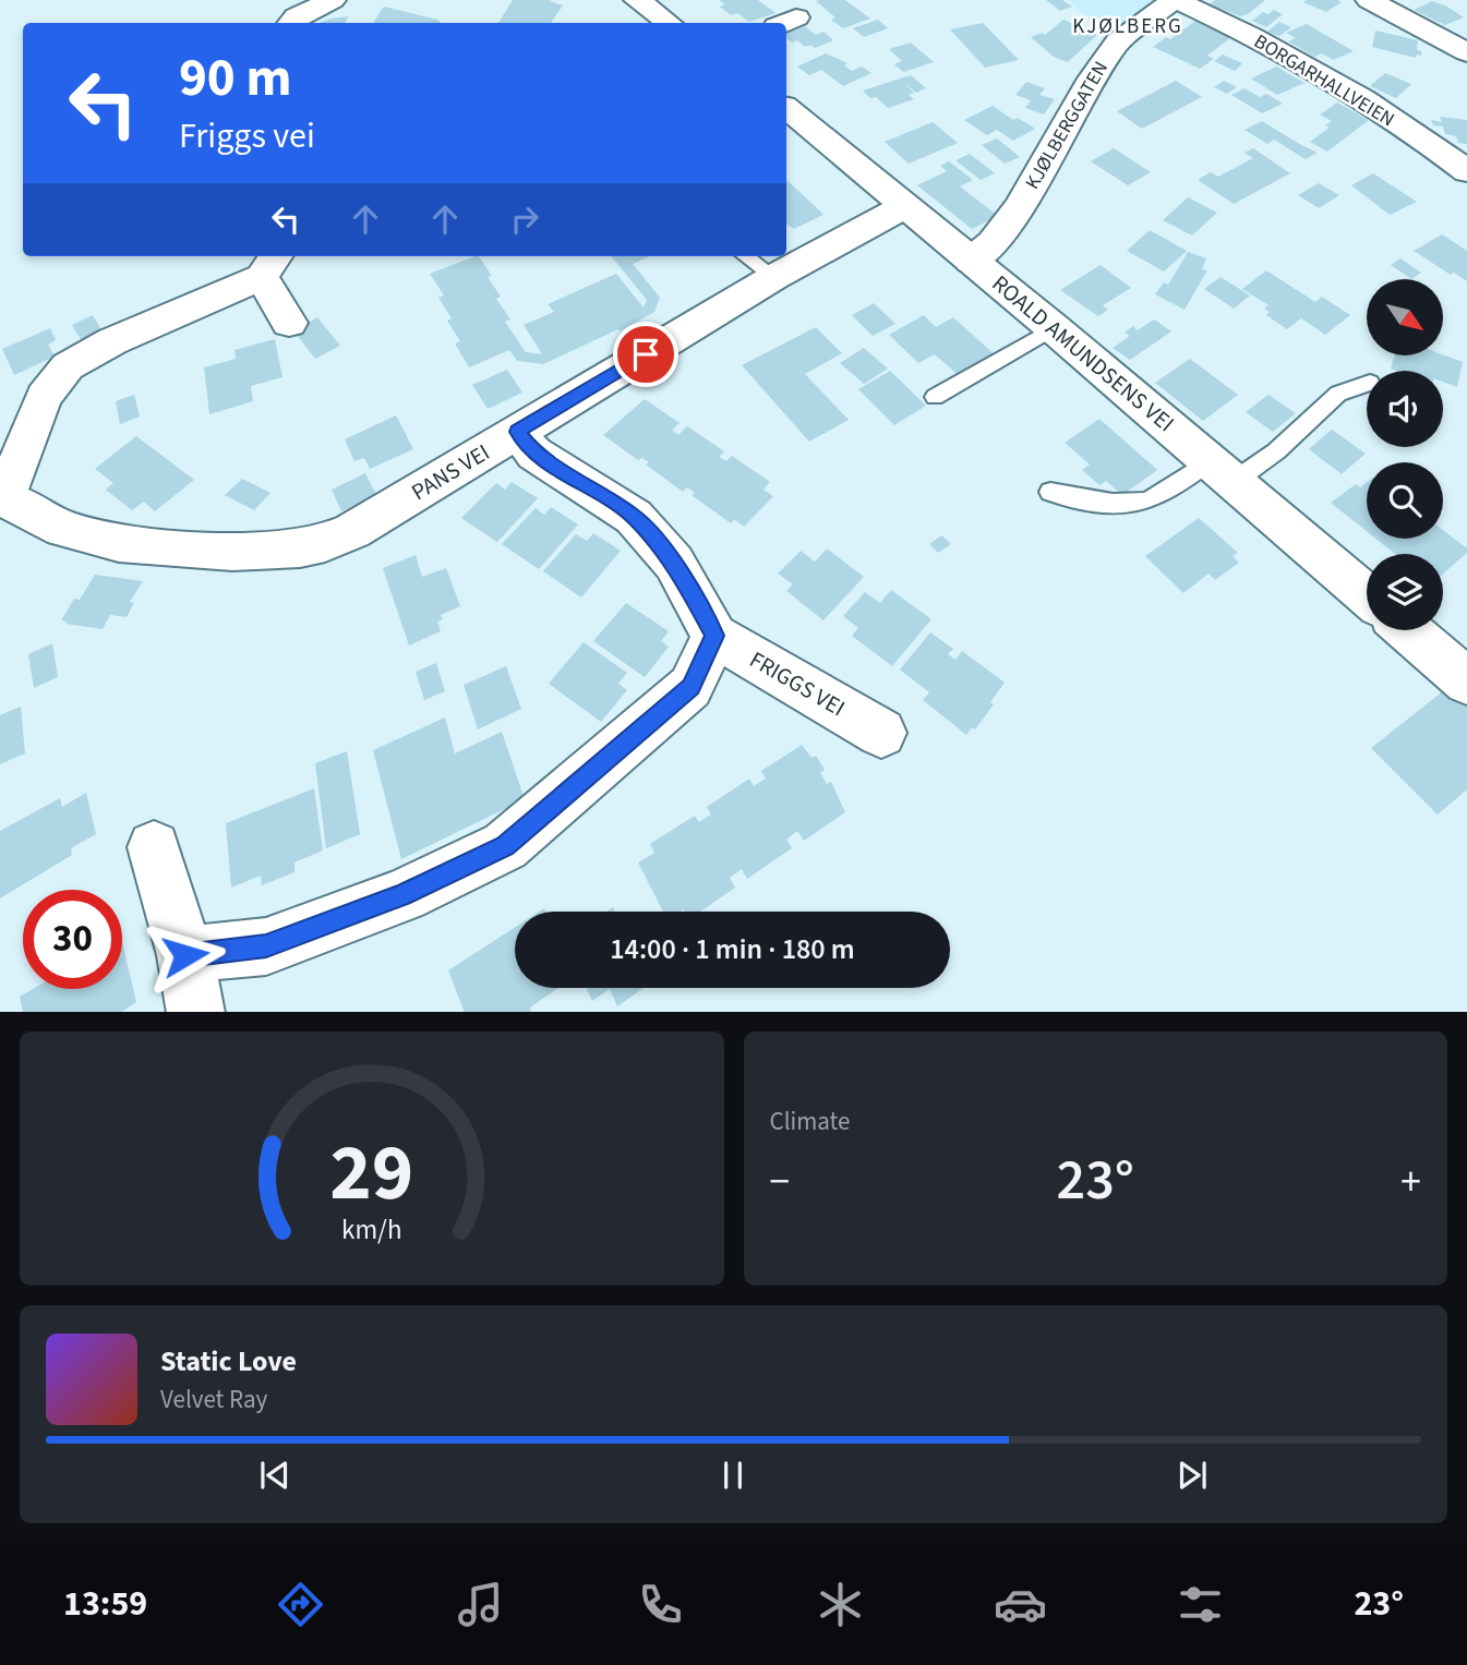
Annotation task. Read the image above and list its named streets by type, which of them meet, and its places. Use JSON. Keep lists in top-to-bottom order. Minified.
{"streets":{"street":["BORGARHALLVEIEN","KJØLBERGGATEN","ROALD AMUNDSENS VEI","PANS VEI","FRIGGS VEI"]},"crossings":[["BORGARHALLVEIEN","KJØLBERGGATEN"],["KJØLBERGGATEN","ROALD AMUNDSENS VEI"],["ROALD AMUNDSENS VEI","PANS VEI"]],"districts":["KJØLBERG"],"north":"bottom right","page":{"turn":["90 m","Friggs vei"],"limit":"30","trip":"14:00 · 1 min · 180 m","tile":"Climate","heat":["−","23°","+"],"song":["Static Love","Velvet Ray"],"tabs":["13:59","23°"],"gauge":["29","km/h"]}}
